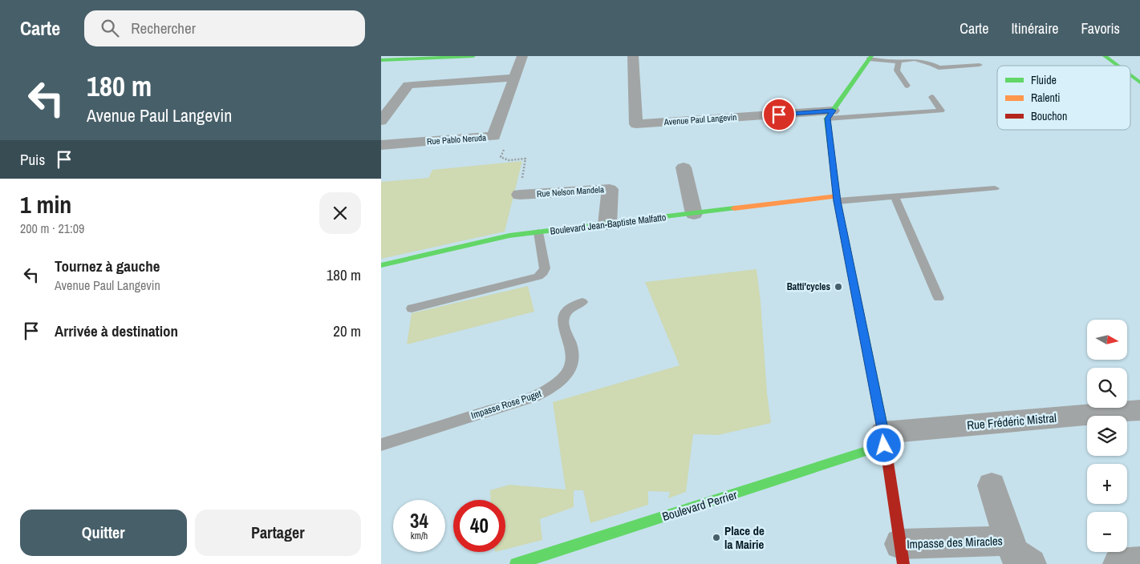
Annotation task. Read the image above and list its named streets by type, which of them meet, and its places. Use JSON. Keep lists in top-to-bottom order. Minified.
{"streets":{"street":["Avenue Paul Langevin","Rue Pablo Neruda","Rue Nelson Mandela","Boulevard Jean-Baptiste Malfatto","Rue Frédéric Mistral","Boulevard Perrier","Impasse des Miracles"],"lane":["Impasse Rose Puget"]},"crossings":[["Rue Nelson Mandela","Boulevard Jean-Baptiste Malfatto"],["Rue Frédéric Mistral","Boulevard Perrier"]],"places":["Batti'cycles","Place de la Mairie"],"legend":["Fluide","Ralenti","Bouchon"],"north":"right","page":{"header":"Carte","search":"Rechercher","nav":["Carte","Itinéraire","Favoris"],"turn":["180 m","Avenue Paul Langevin"],"then":"Puis","heading":["1 min","200 m · 21:09"],"list":[{"name":"Tournez à gauche","note":"Avenue Paul Langevin","value":"180 m"},{"name":"Arrivée à destination","value":"20 m"}],"map_buttons":["+","−"],"speed":"34 km/h","limit":"40","buttons":["Quitter","Partager"]}}
